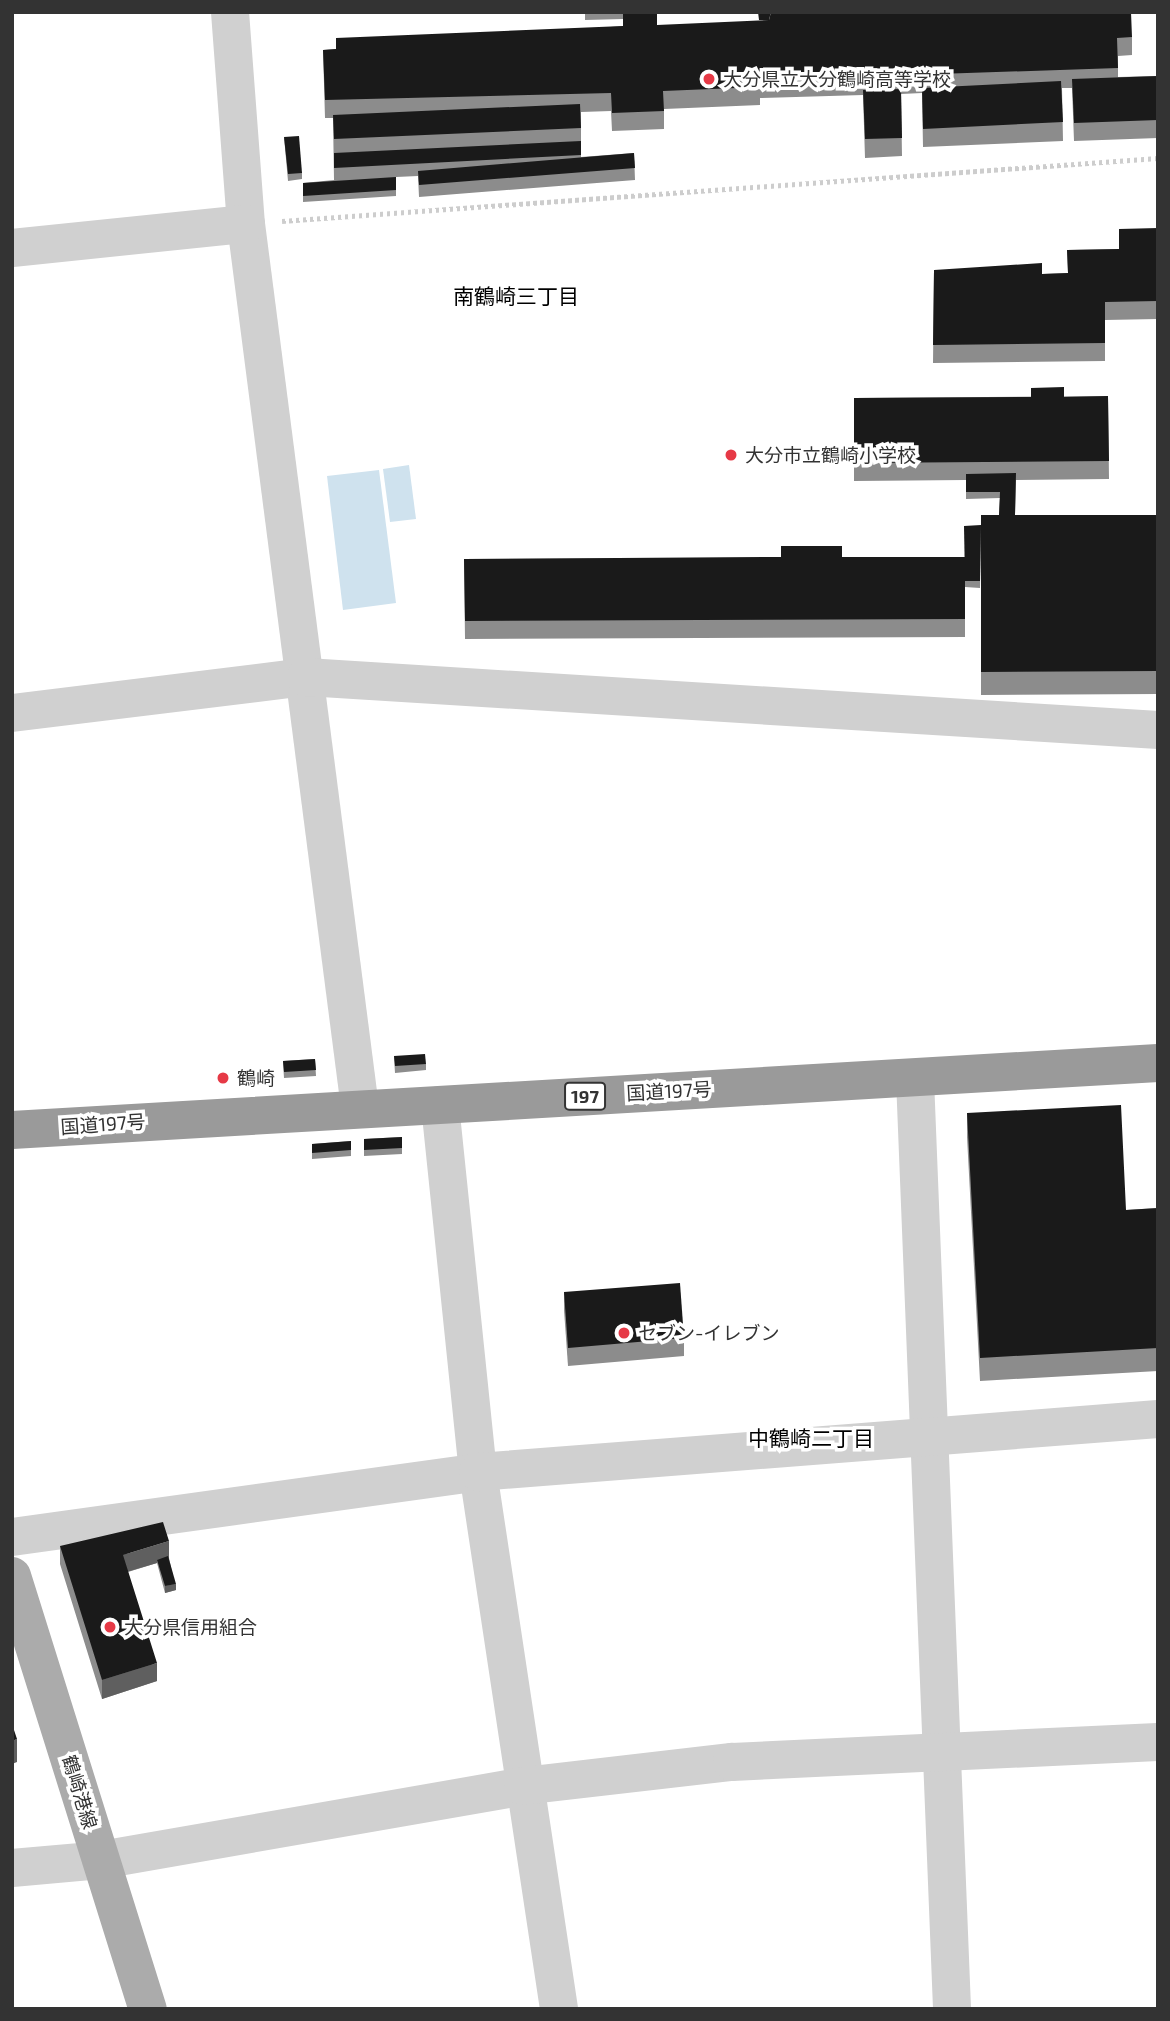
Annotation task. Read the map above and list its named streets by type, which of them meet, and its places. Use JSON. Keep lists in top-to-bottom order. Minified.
{"streets":{"highway":["国道197号","197"],"main road":["鶴崎港線"]},"districts":["南鶴崎三丁目","中鶴崎二丁目"],"places":["大分県立大分鶴崎高等学校","大分市立鶴崎小学校","鶴崎","セブン-イレブン","大分県信用組合"]}
